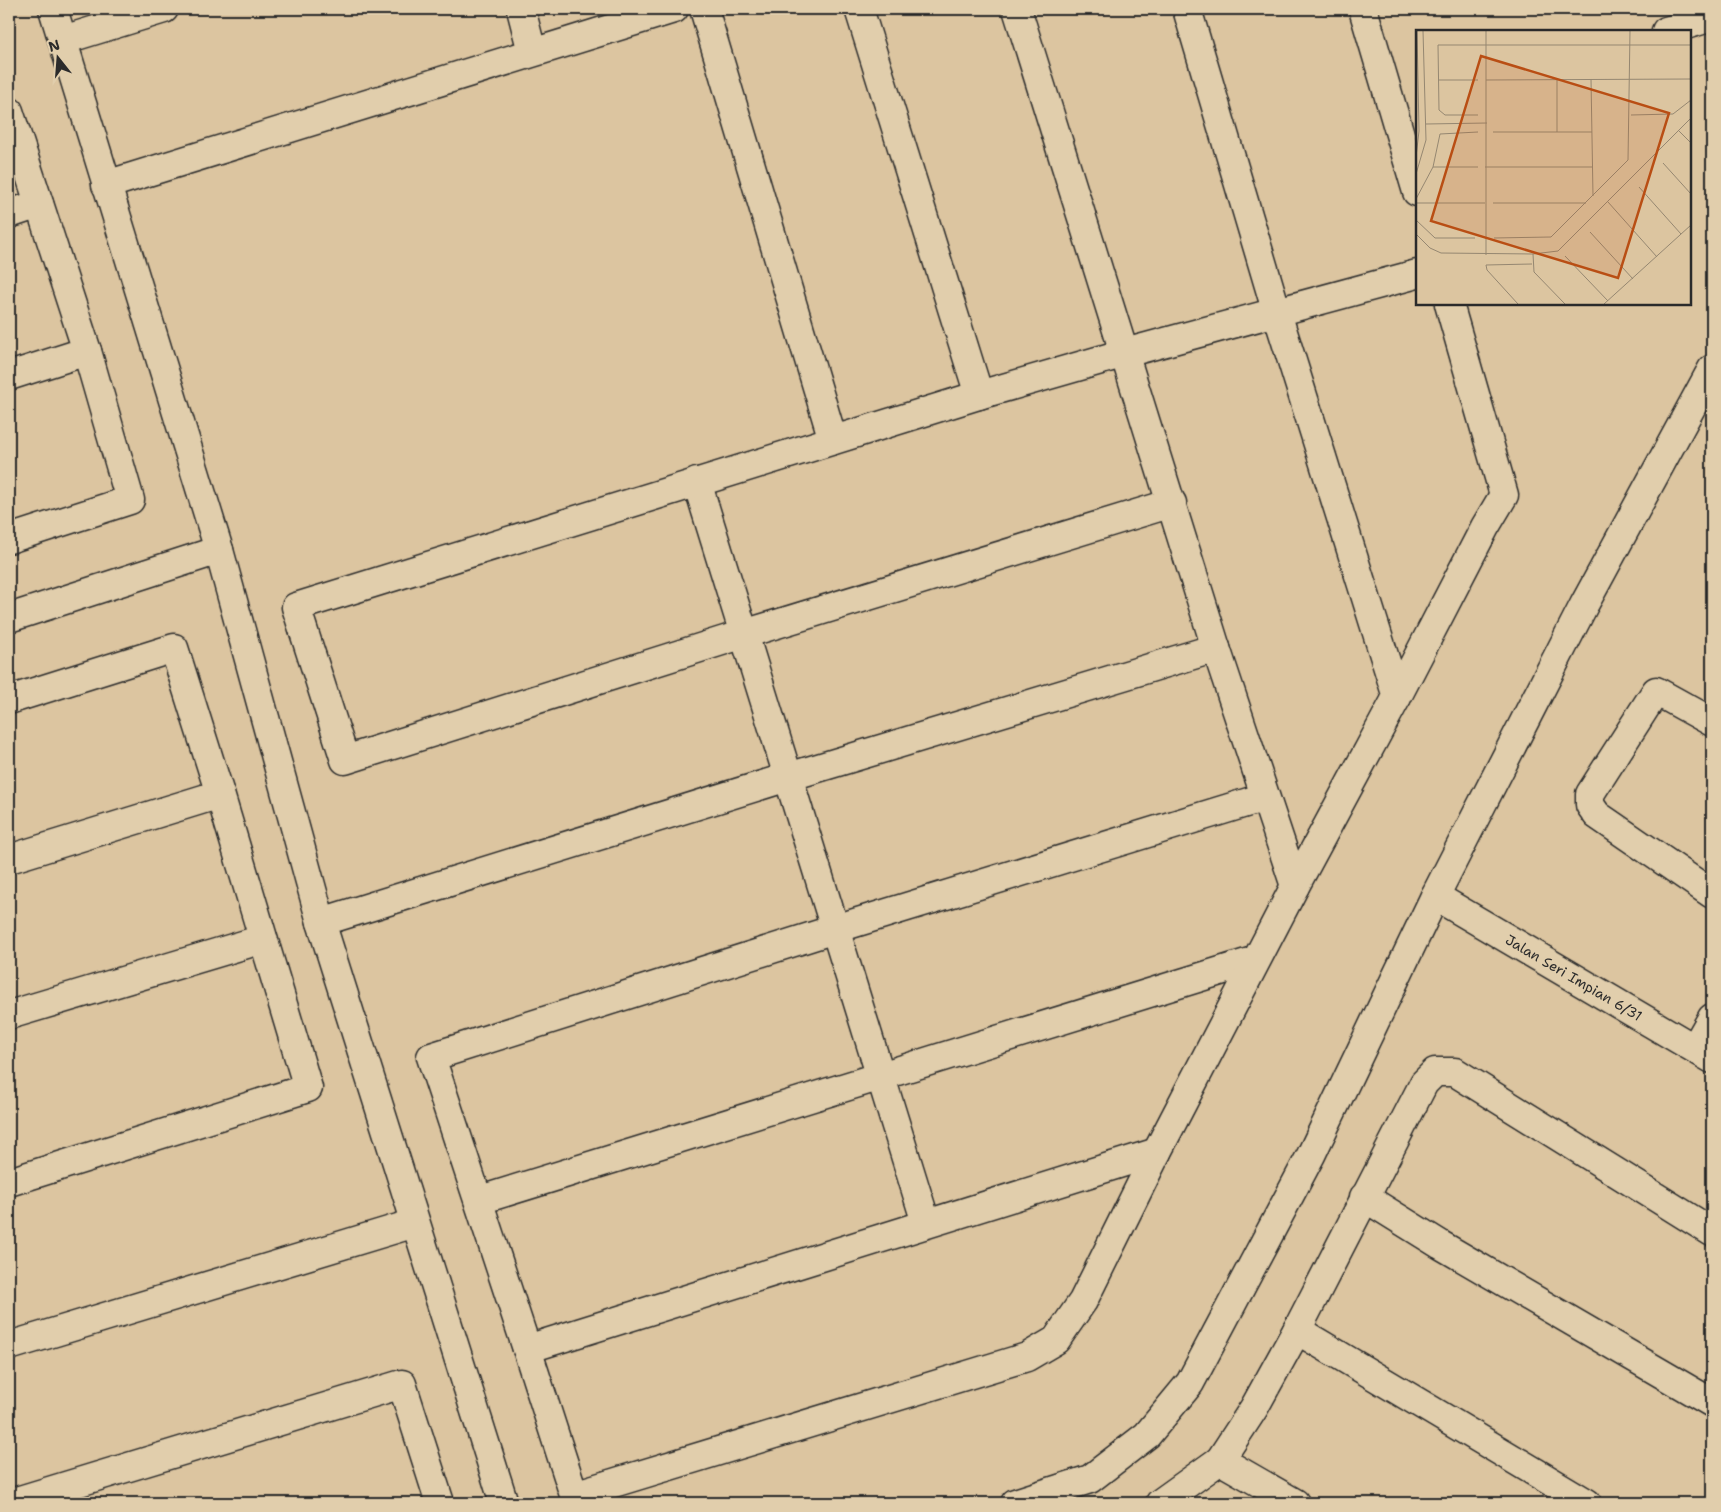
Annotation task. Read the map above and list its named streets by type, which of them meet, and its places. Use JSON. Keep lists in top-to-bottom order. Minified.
{"streets":{"street":["Jalan Seri Impian 6/31"]},"north":"top"}
